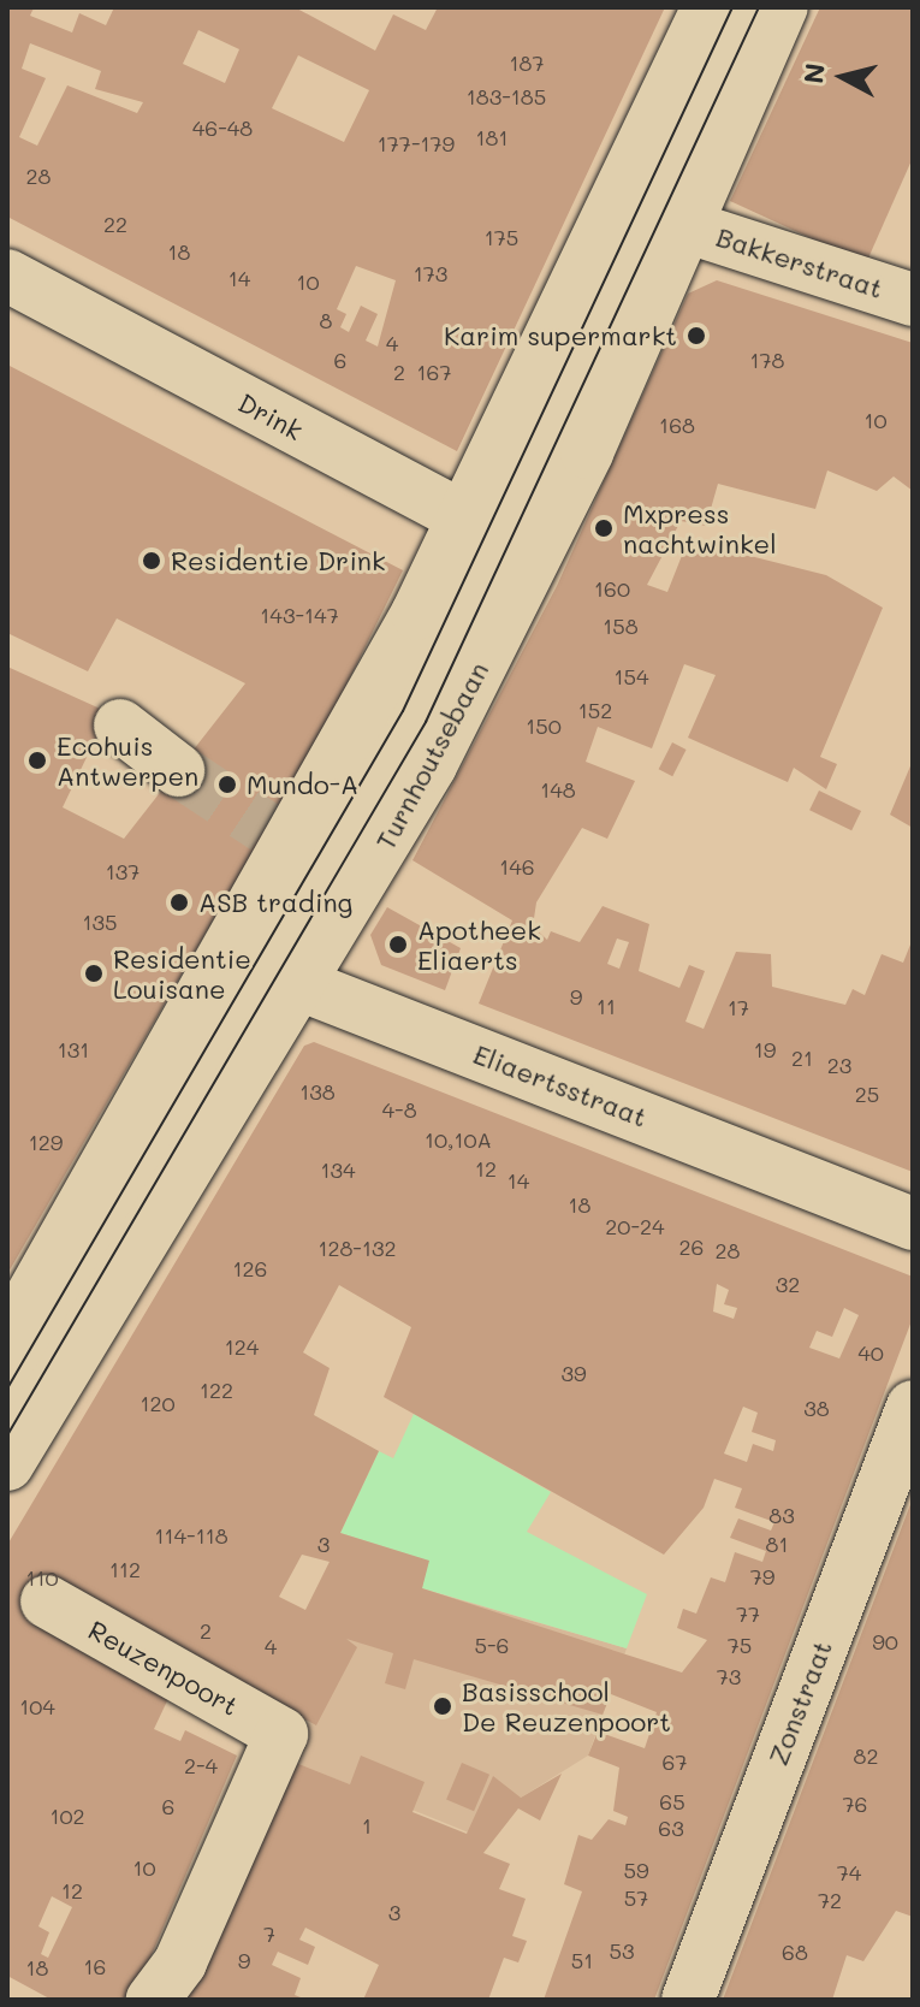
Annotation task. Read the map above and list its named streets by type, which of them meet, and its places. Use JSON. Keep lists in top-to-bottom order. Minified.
{"streets":{"main road":["Bakkerstraat","Drink","Turnhoutsebaan","Eliaertsstraat","Reuzenpoort","Zonstraat"]},"crossings":[["Bakkerstraat","Turnhoutsebaan"],["Drink","Turnhoutsebaan"],["Turnhoutsebaan","Eliaertsstraat"]],"places":["Karim supermarkt","Mxpress nachtwinkel","Residentie Drink","Ecohuis Antwerpen","Mundo-A","ASB trading","Apotheek Eliaerts","Residentie Louisane","Basisschool De Reuzenpoort"],"house_numbers":["187","183-185","46-48","181","177-179","28","22","175","18","173","14","10","8","4","6","178","2","167","10","168","160","143-147","158","154","152","150","148","146","137","135","9","11","17","131","19","21","23","138","25","4-8","10,10A","129","12","134","14","18","20-24","26","128-132","28","126","32","124","40","39","122","120","38","83","114-118","3","81","112","79","110","77","2","90","5-6","75","4","73","104","82","67","2-4","65","76","6","102","1","63","10","59","74","12","57","72","3","7","53","68","9","51","16","18"],"north":"left"}
